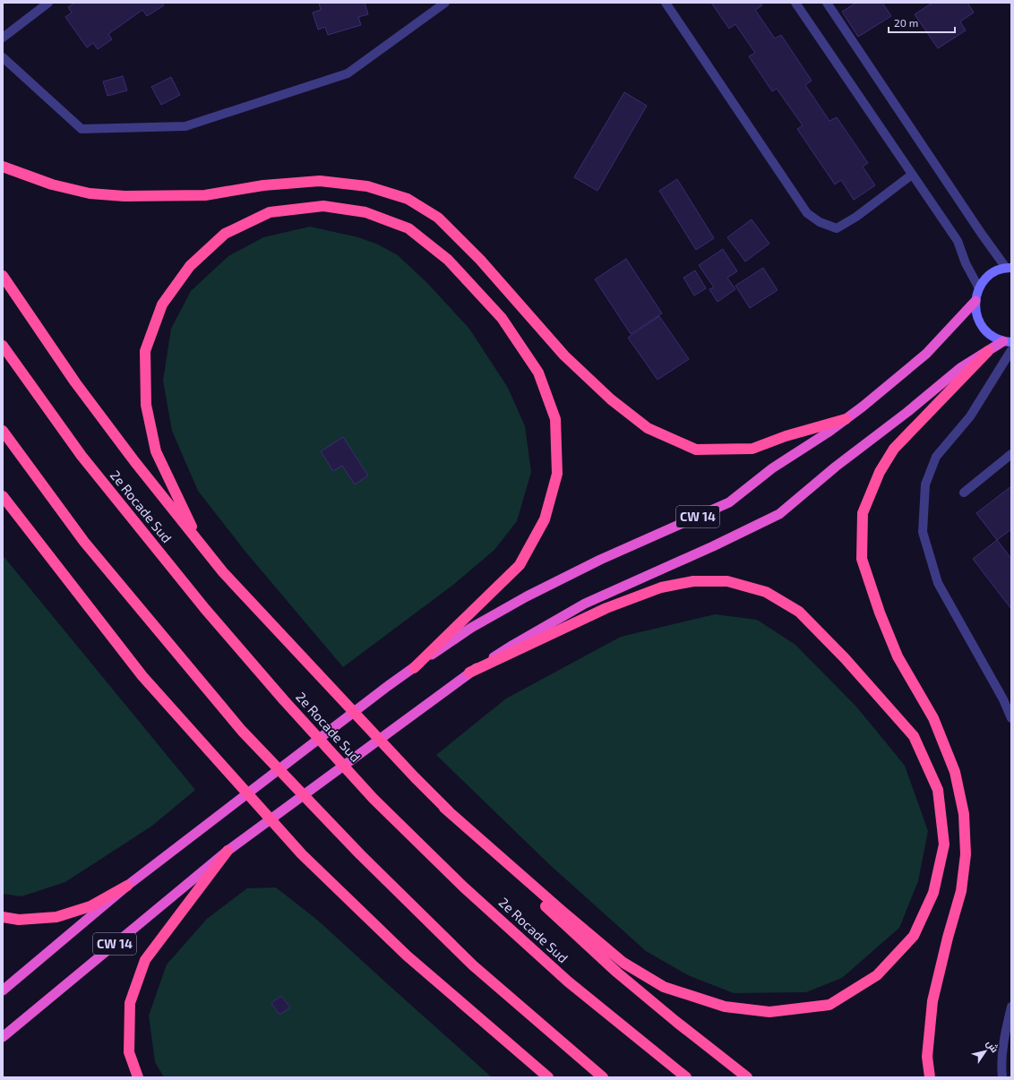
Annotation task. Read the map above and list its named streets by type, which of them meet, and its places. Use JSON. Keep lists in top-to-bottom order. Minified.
{"streets":{"highway":["2e Rocade Sud","CW 14"]},"scale_bar":"20 m","north":"top right"}
